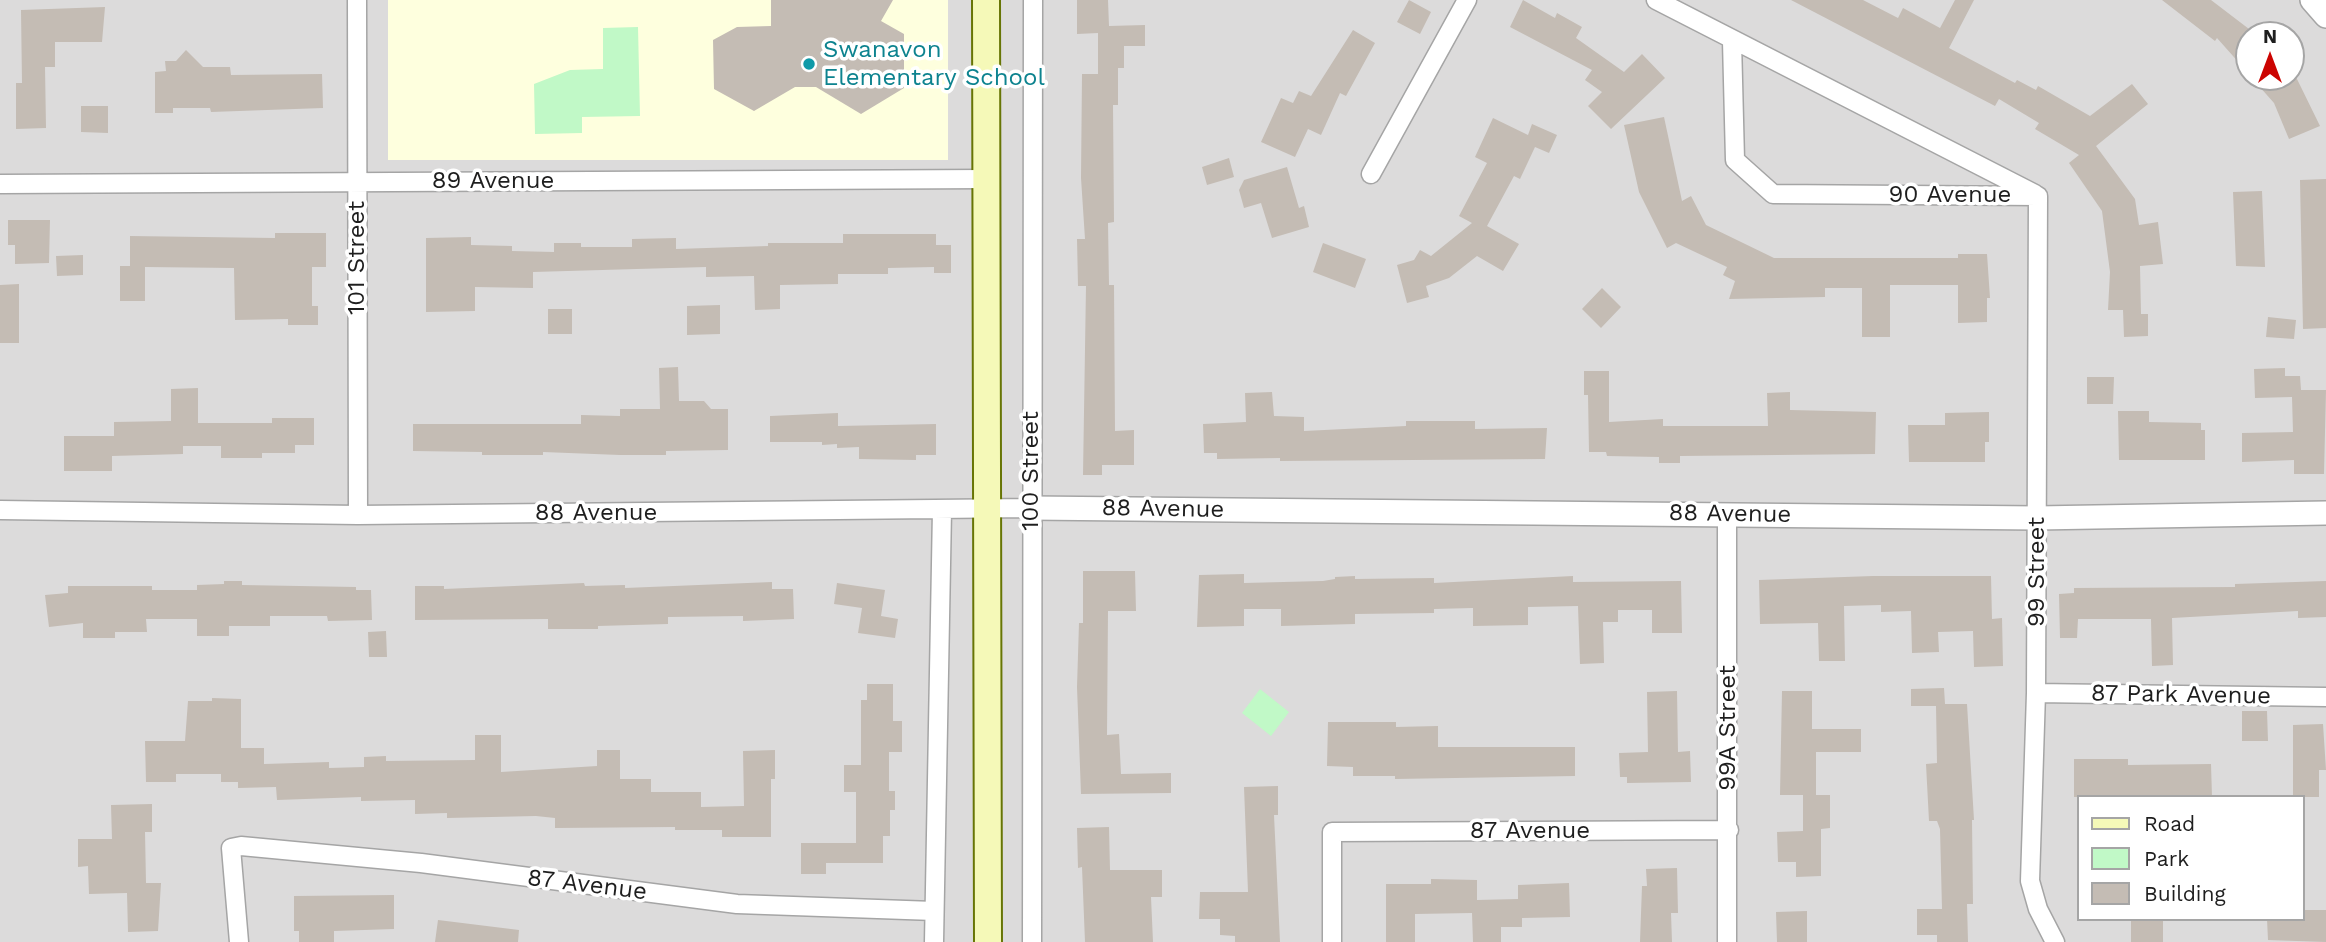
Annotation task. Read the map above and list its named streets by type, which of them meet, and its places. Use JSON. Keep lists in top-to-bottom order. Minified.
{"streets":{"main road":["100 Street"],"street":["89 Avenue","90 Avenue","101 Street","88 Avenue","99 Street","87 Park Avenue","99A Street","87 Avenue"]},"crossings":[["89 Avenue","101 Street"],["89 Avenue","100 Street"],["90 Avenue","99 Street"],["101 Street","88 Avenue"],["100 Street","88 Avenue"],["88 Avenue","99 Street"],["88 Avenue","99A Street"],["99 Street","87 Park Avenue"],["99A Street","87 Avenue"]],"places":["Swanavon Elementary School"],"legend":["Road","Park","Building"],"north":"top"}
